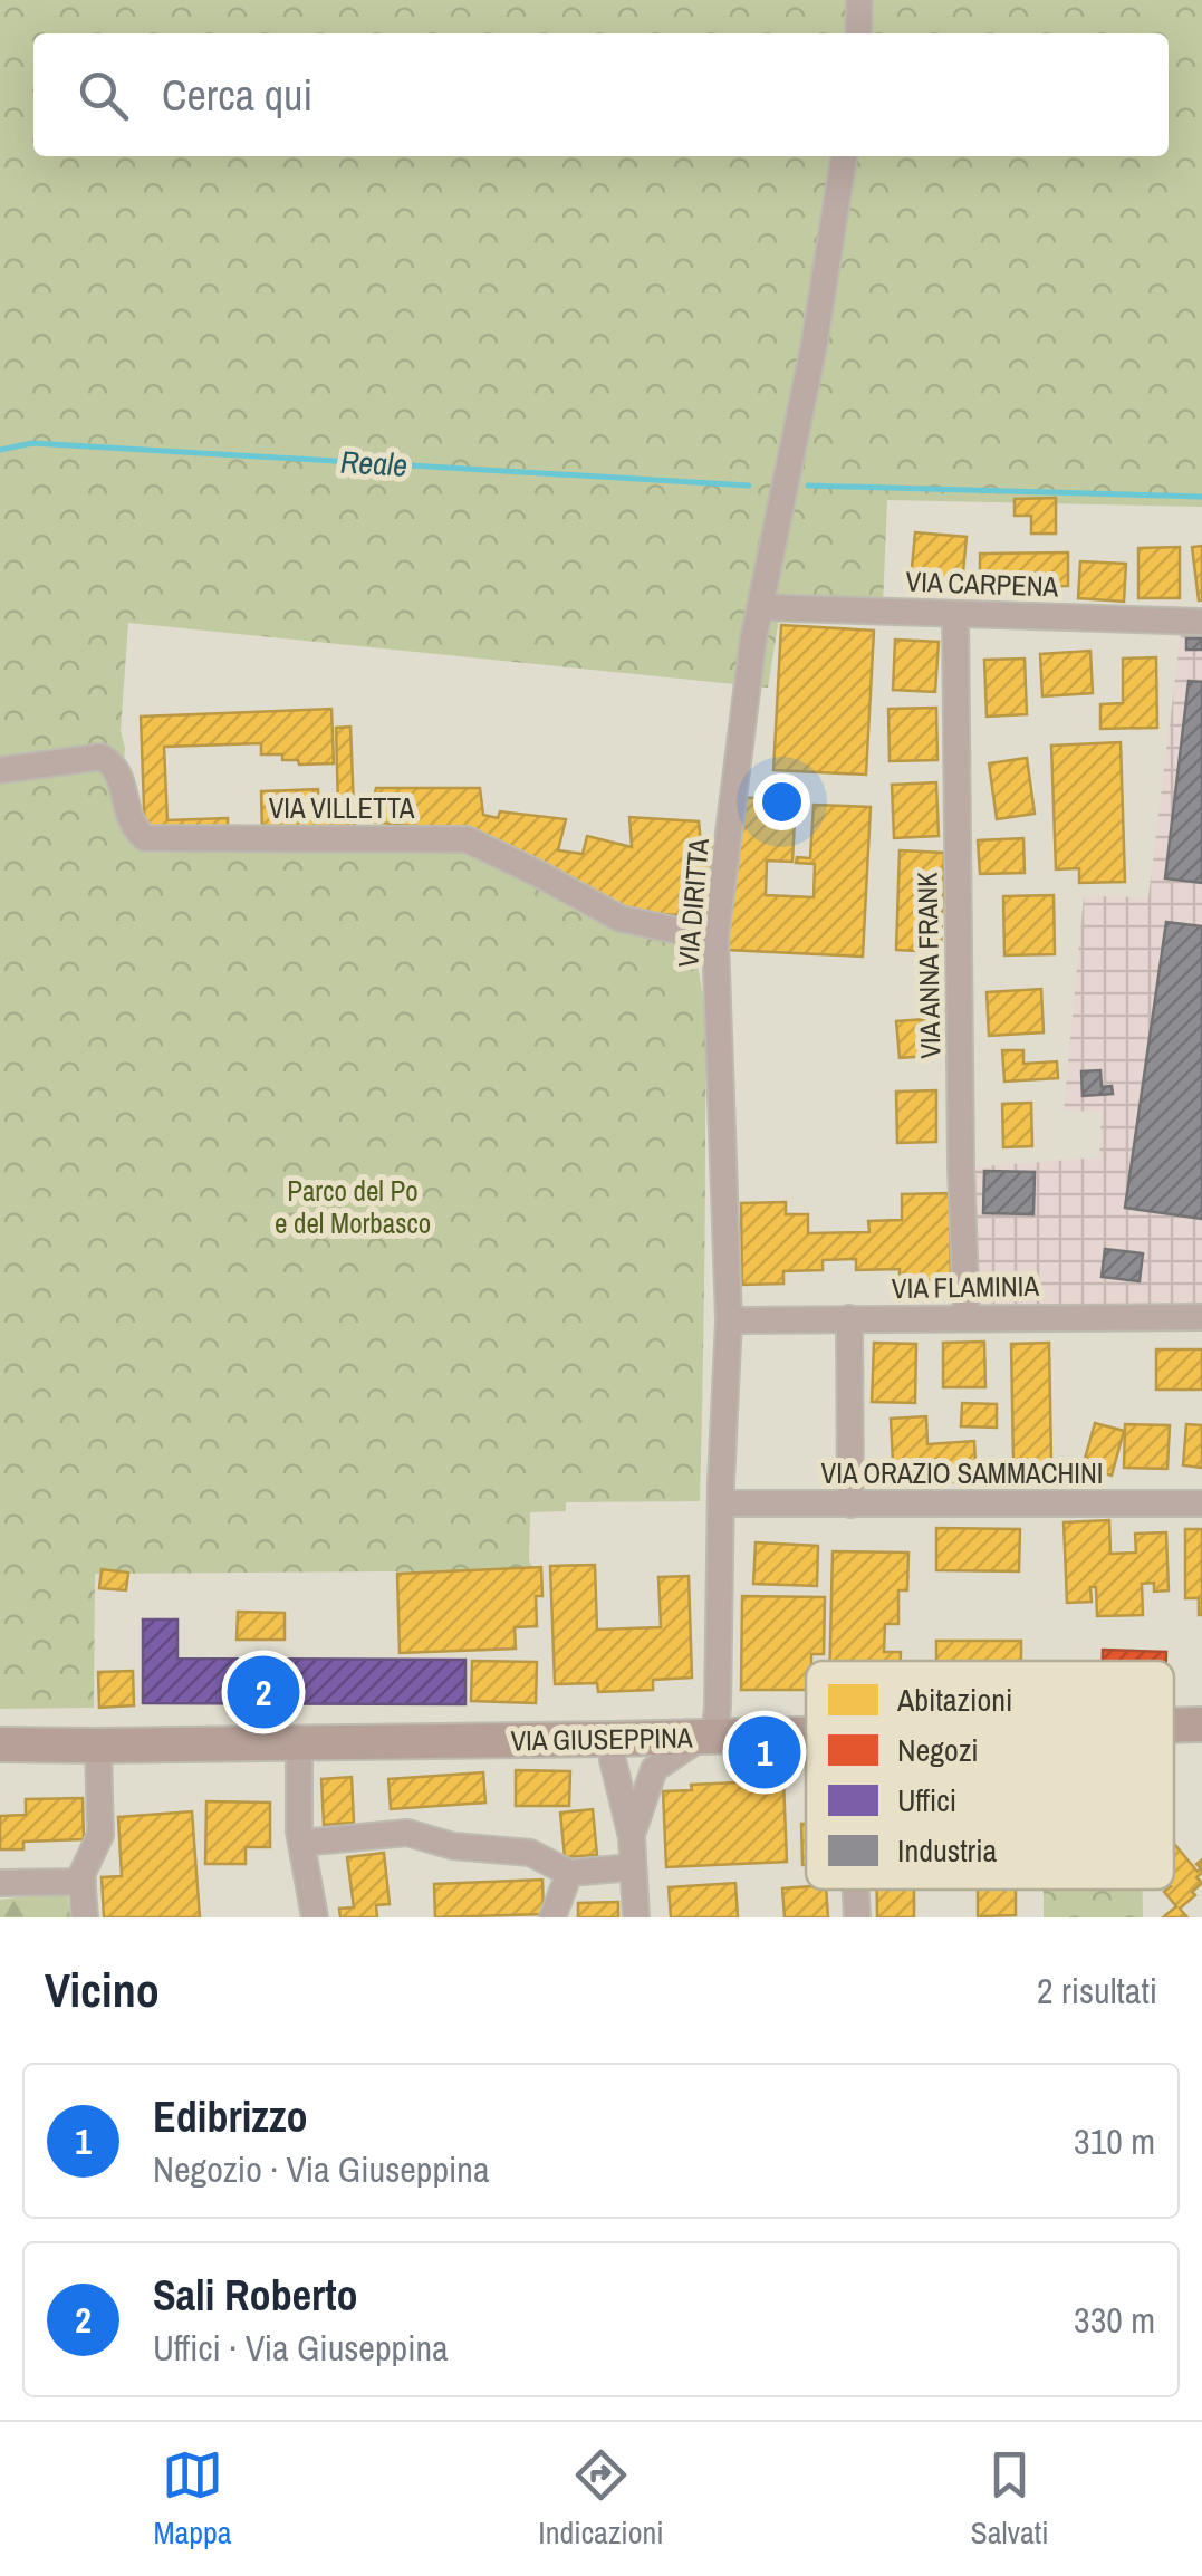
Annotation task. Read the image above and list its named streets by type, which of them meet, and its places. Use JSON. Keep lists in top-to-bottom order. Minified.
{"streets":{"main road":["VIA GIUSEPPINA"],"street":["VIA CARPENA","VIA VILLETTA","VIA DIRITTA","VIA ANNA FRANK","VIA FLAMINIA","VIA ORAZIO SAMMACHINI"]},"crossings":[["VIA CARPENA","VIA DIRITTA"],["VIA CARPENA","VIA ANNA FRANK"],["VIA VILLETTA","VIA DIRITTA"],["VIA DIRITTA","VIA FLAMINIA"],["VIA DIRITTA","VIA ORAZIO SAMMACHINI"],["VIA DIRITTA","VIA GIUSEPPINA"],["VIA ANNA FRANK","VIA FLAMINIA"]],"water":["Reale"],"parks":["Parco del Po e del Morbasco"],"legend":["Abitazioni","Negozi","Uffici","Industria"],"page":{"search":"Cerca qui","pins":["2","1"],"heading":["Vicino","2 risultati"],"list":[{"mark":"1","name":"Edibrizzo","note":"Negozio · Via Giuseppina","value":"310 m"},{"mark":"2","name":"Sali Roberto","note":"Uffici · Via Giuseppina","value":"330 m"}],"nav":["Mappa","Indicazioni","Salvati"]}}
